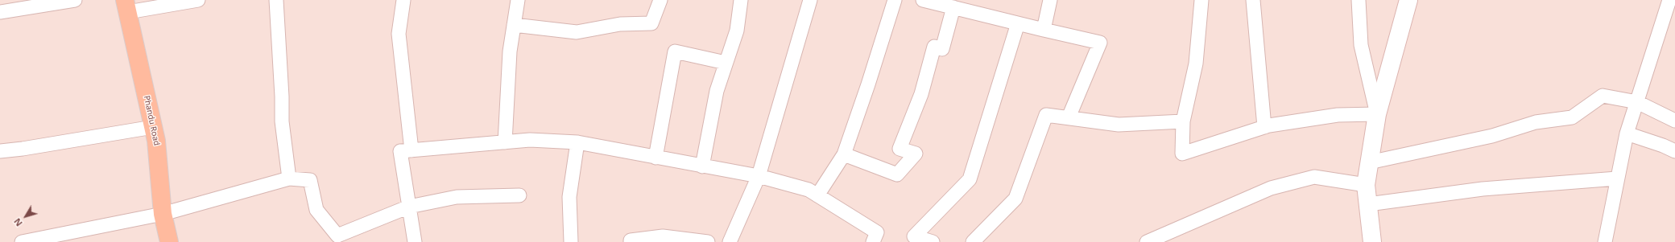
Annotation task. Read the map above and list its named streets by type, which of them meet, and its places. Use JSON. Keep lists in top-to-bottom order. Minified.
{"streets":{"main road":["Phandu Road"]},"north":"bottom left"}
